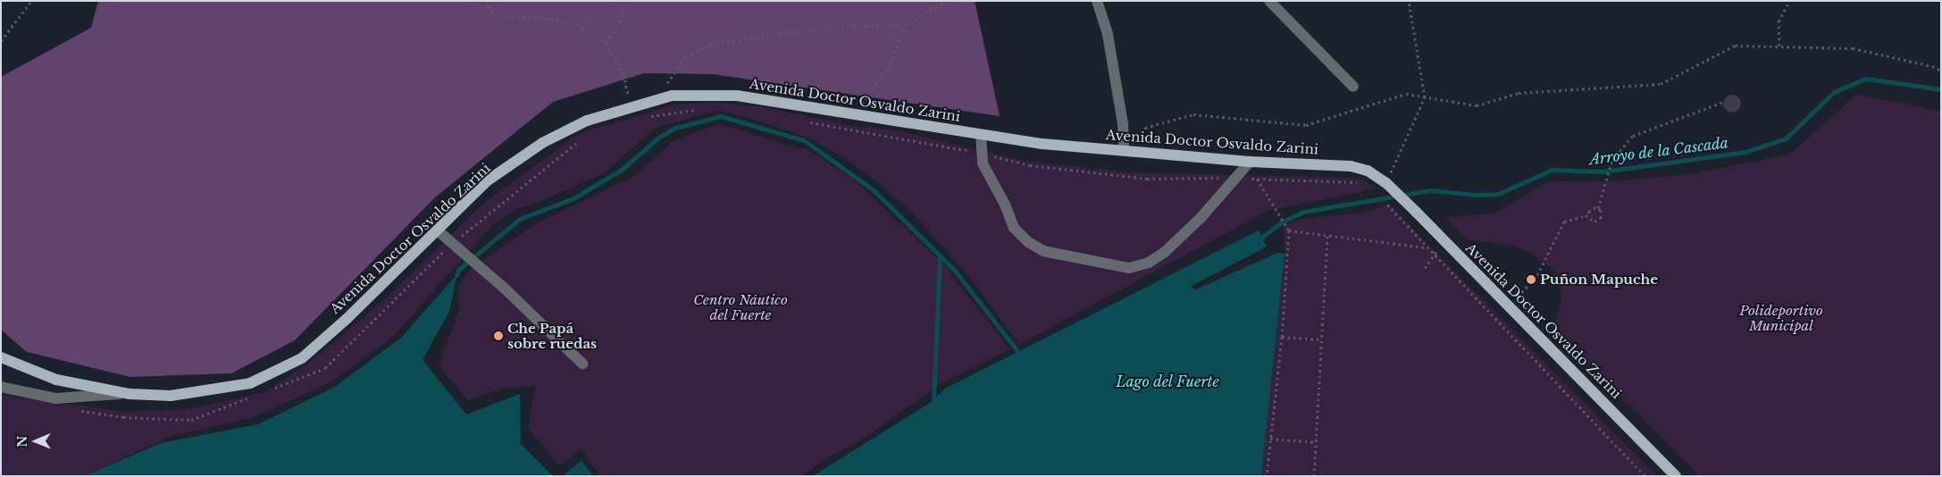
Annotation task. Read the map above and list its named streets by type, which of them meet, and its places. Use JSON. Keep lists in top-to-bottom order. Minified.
{"streets":{"main road":["Avenida Doctor Osvaldo Zarini"]},"water":["Arroyo de la Cascada","Lago del Fuerte"],"parks":["Centro Náutico del Fuerte","Polideportivo Municipal"],"places":["Puñon Mapuche","Che Papá sobre ruedas"],"north":"left"}
